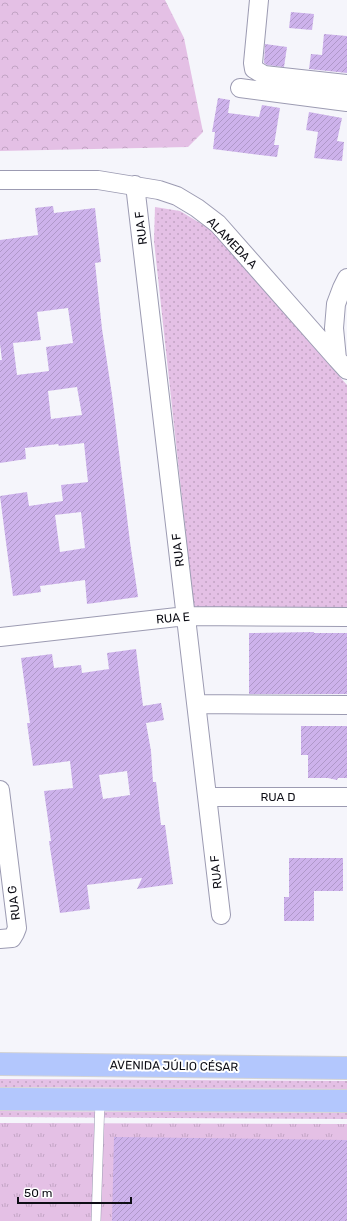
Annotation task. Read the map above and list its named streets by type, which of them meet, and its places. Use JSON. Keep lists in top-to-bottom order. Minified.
{"streets":{"main road":["AVENIDA JÚLIO CÉSAR"],"street":["RUA F","ALAMEDA A","RUA E","RUA D","RUA G"]},"crossings":[["RUA F","ALAMEDA A"],["RUA F","RUA E"],["RUA F","RUA D"]],"scale_bar":"50 m"}
